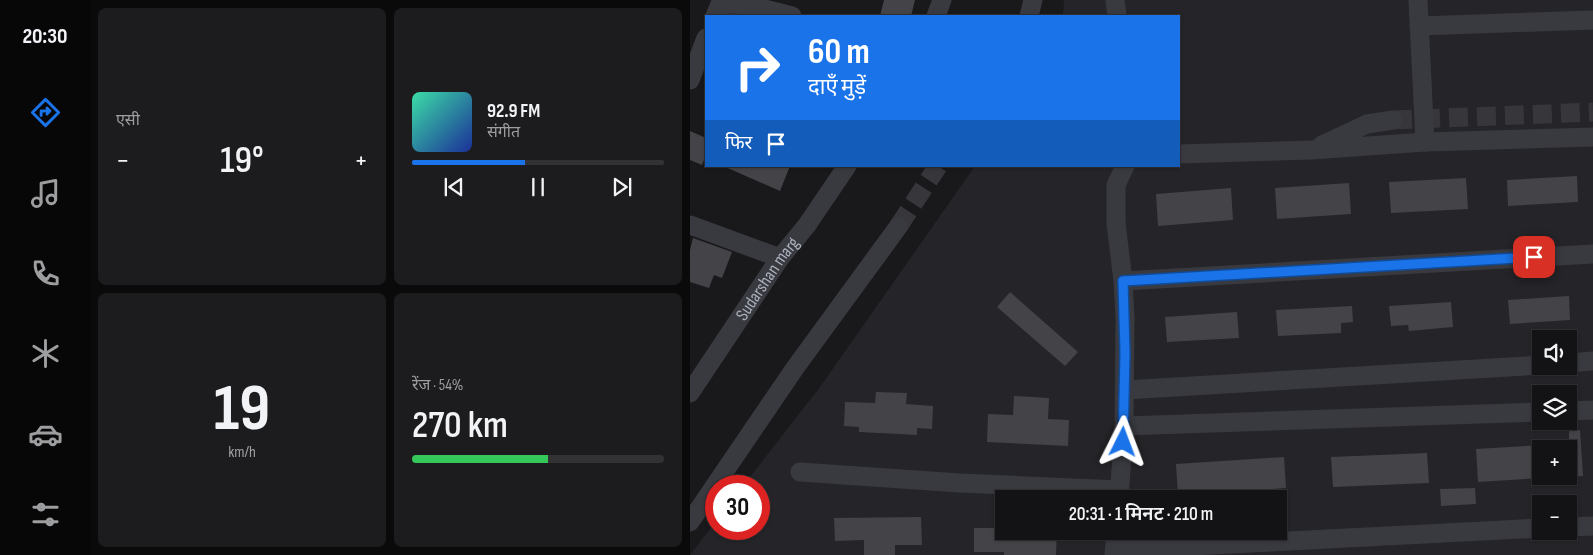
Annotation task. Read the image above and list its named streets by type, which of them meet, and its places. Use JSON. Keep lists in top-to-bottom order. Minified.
{"streets":{"street":["Sudarshan marg"]},"page":{"tabs":"20:30","tile":["एसी",["19","km/h"],["रेंज · 54%","270 km"]],"turn":["60 m","दाएँ मुड़ें"],"song":["92.9 FM","संगीत"],"then":"फिर","heat":["−","19°","+"],"map_buttons":["+","−"],"limit":"30","trip":"20:31 · 1 मिनट · 210 m"}}
